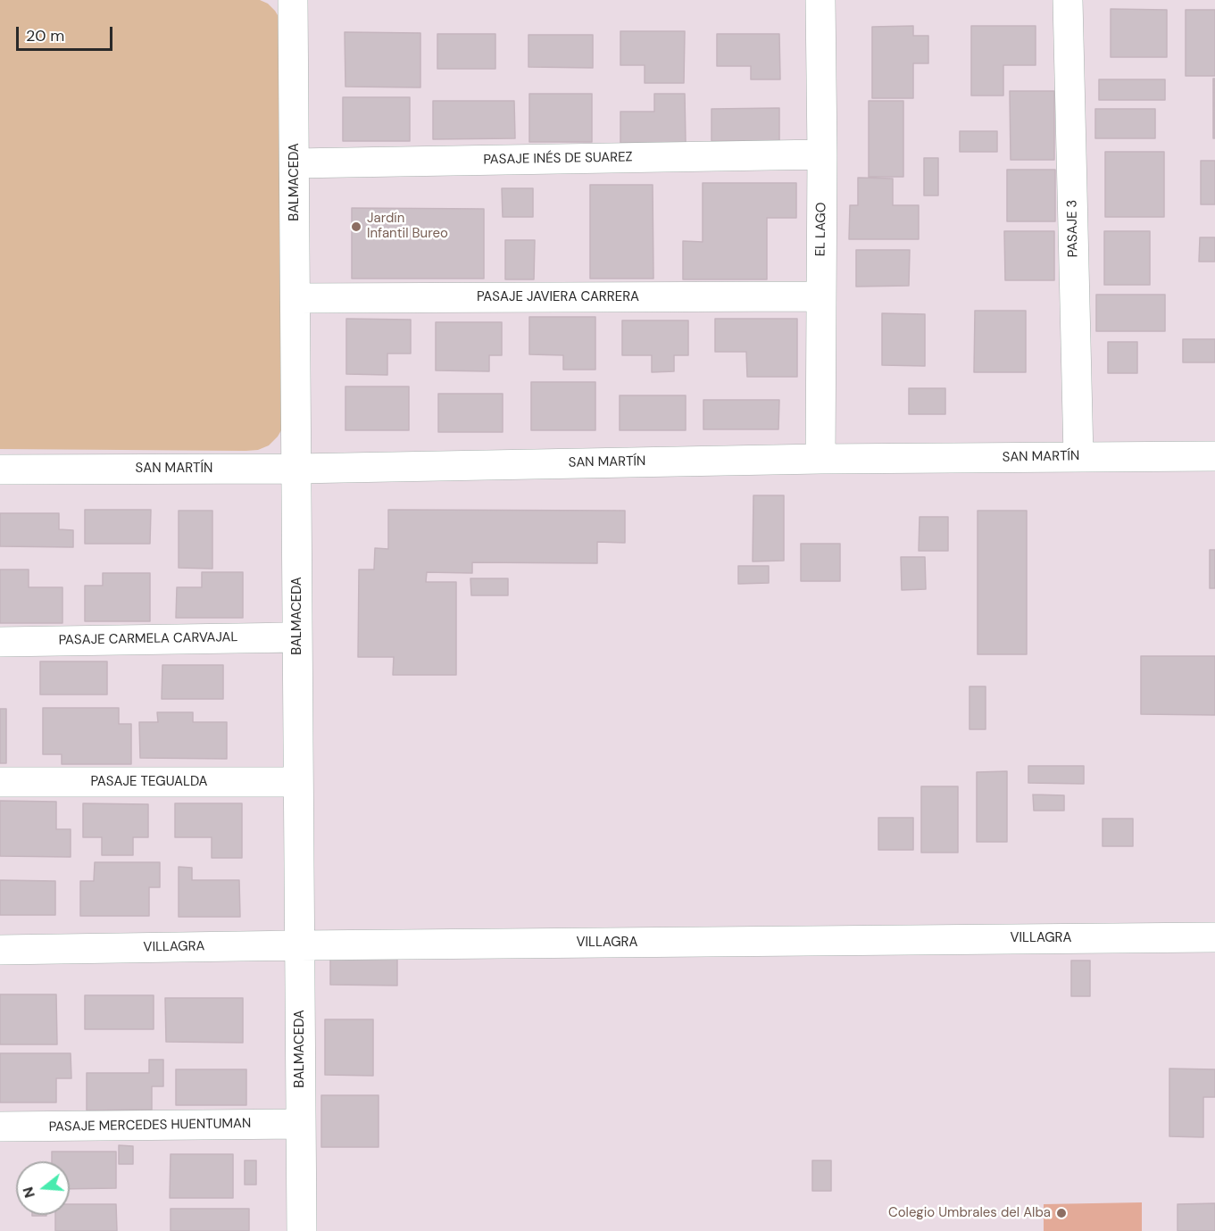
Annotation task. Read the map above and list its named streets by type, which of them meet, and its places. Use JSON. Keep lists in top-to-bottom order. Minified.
{"streets":{"street":["PASAJE INÉS DE SUAREZ","BALMACEDA","PASAJE 3","EL LAGO","PASAJE JAVIERA CARRERA","SAN MARTÍN","PASAJE CARMELA CARVAJAL","PASAJE TEGUALDA","VILLAGRA","PASAJE MERCEDES HUENTUMAN"]},"crossings":[["PASAJE INÉS DE SUAREZ","BALMACEDA"],["PASAJE INÉS DE SUAREZ","EL LAGO"],["BALMACEDA","PASAJE JAVIERA CARRERA"],["BALMACEDA","SAN MARTÍN"],["BALMACEDA","PASAJE CARMELA CARVAJAL"],["BALMACEDA","PASAJE TEGUALDA"],["BALMACEDA","VILLAGRA"],["BALMACEDA","PASAJE MERCEDES HUENTUMAN"],["PASAJE 3","SAN MARTÍN"],["EL LAGO","PASAJE JAVIERA CARRERA"],["EL LAGO","SAN MARTÍN"]],"places":["Jardín Infantil Bureo","Colegio Umbrales del Alba"],"scale_bar":"20 m","north":"left"}
